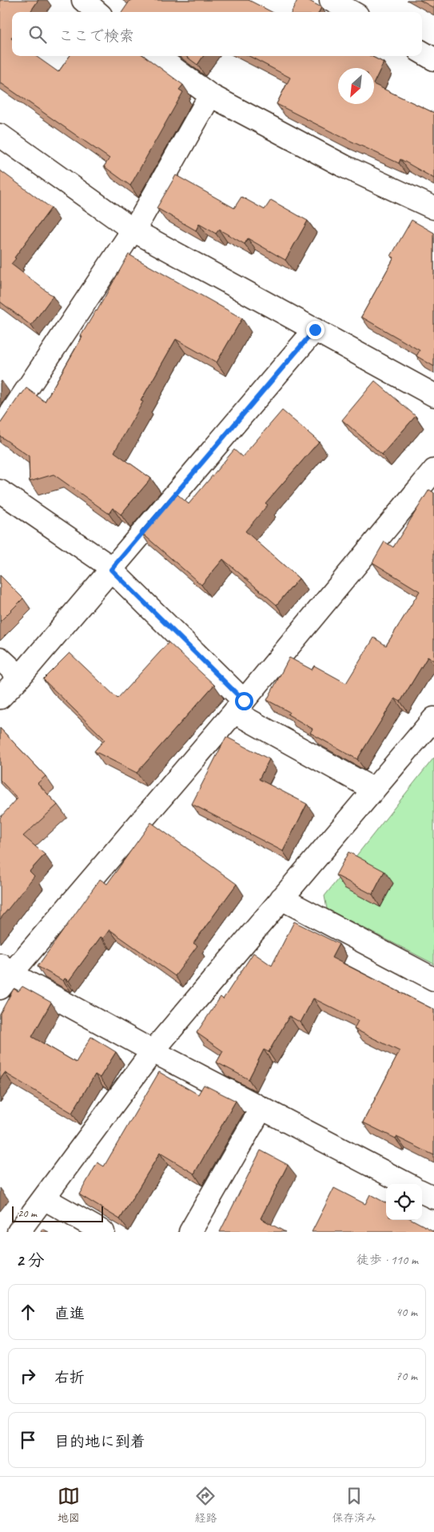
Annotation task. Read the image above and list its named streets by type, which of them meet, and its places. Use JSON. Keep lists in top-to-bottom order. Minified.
{"scale_bar":"20 m","north":"bottom left","page":{"search":"ここで検索","scale":"20 m","heading":["2 分","徒歩 · 110 m"],"list":[["直進","40 m"],["右折","70 m"],"目的地に到着"],"nav":["地図","経路","保存済み"]}}
